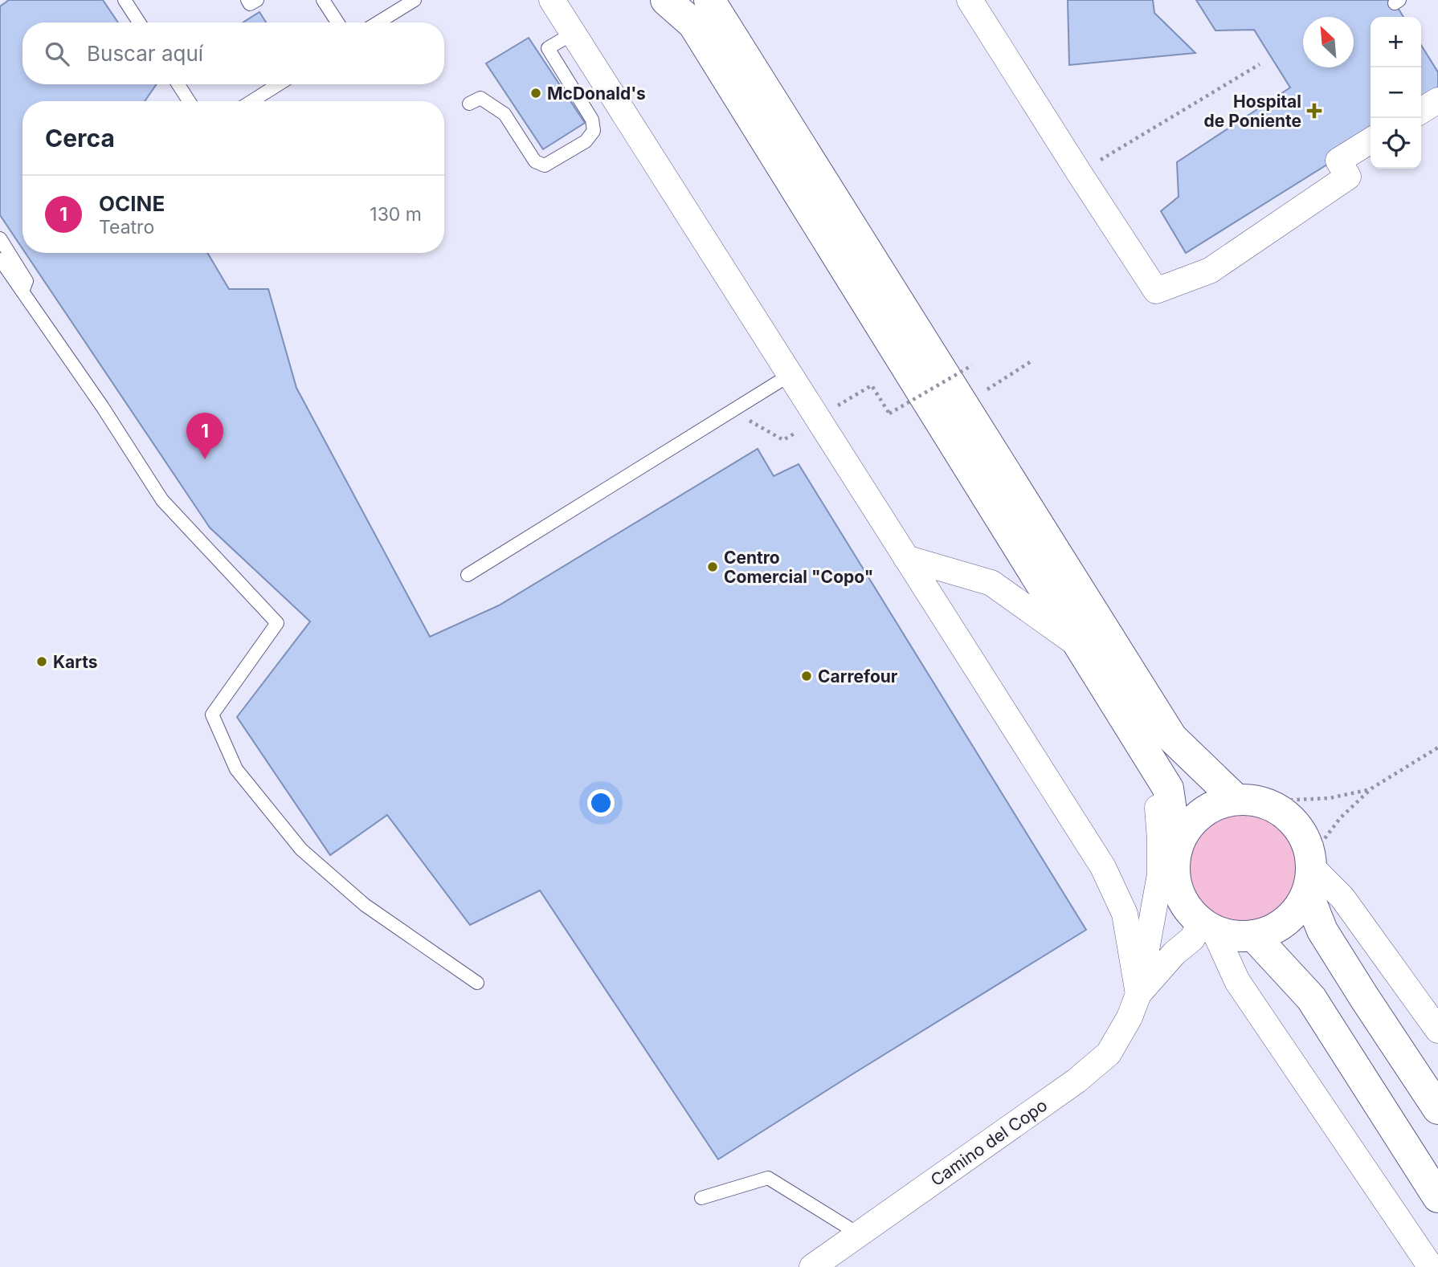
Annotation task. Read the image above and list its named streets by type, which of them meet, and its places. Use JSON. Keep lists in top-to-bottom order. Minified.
{"streets":{"street":["Camino del Copo"]},"places":{"other":["McDonald's","Centro Comercial \"Copo\"","Karts","Carrefour"],"health":["Hospital de Poniente"]},"north":"top left","page":{"map_buttons":["+","−"],"search":"Buscar aquí","heading":"Cerca","list":[{"mark":"1","name":"OCINE","note":"Teatro","value":"130 m"}],"pins":"1"}}
